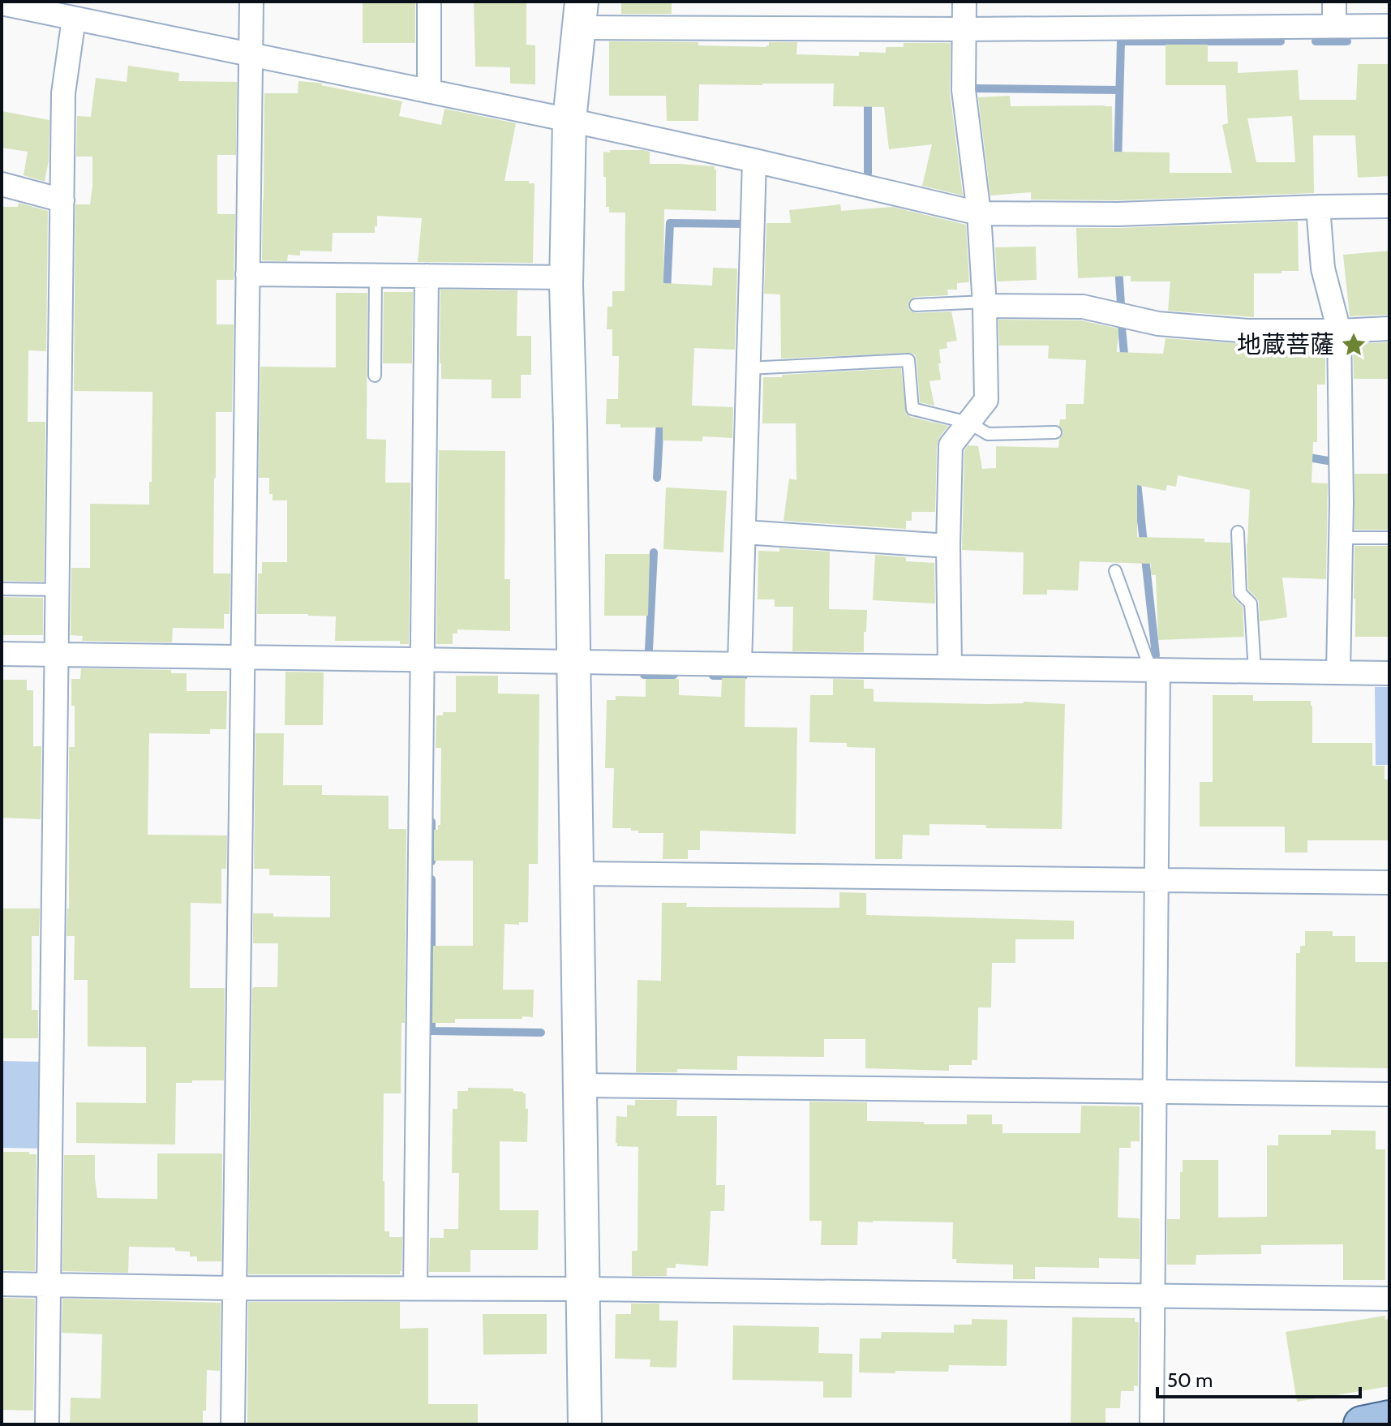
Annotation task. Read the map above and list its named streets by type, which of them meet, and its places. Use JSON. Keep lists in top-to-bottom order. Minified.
{"places":{"place":["地蔵菩薩"]},"scale_bar":"50 m"}
